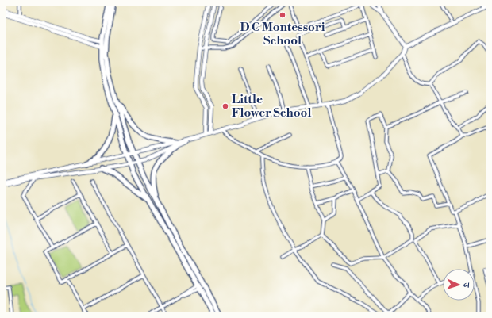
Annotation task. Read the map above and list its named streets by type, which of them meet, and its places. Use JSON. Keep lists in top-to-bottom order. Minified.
{"places":["D C Montessori School","Little Flower School"],"north":"right"}
